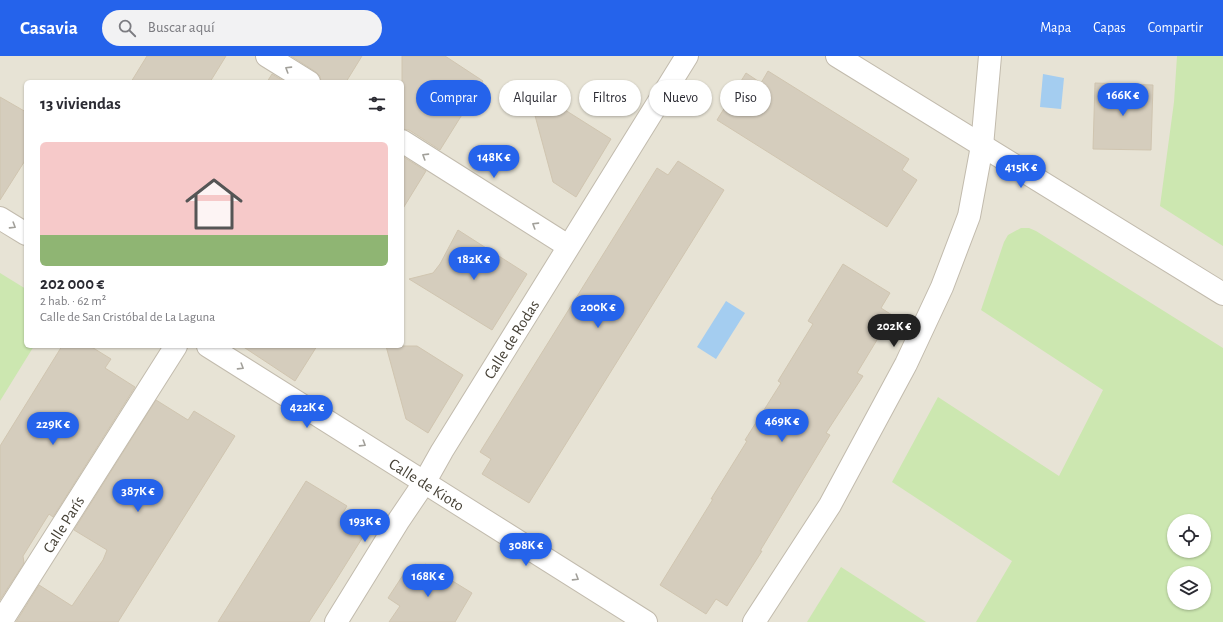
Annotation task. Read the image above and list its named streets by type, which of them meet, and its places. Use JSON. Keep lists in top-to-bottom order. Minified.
{"streets":{"street":["Calle de Rodas","Calle de Kioto","Calle París"]},"crossings":[["Calle de Rodas","Calle de Kioto"]],"one_way":["Calle de Kioto"],"page":{"header":"Casavia","search":"Buscar aquí","nav":["Mapa","Capas","Compartir"],"chip":["Comprar","Alquilar","Filtros","Nuevo","Piso"],"heading":"13 viviendas","price":["166K €","148K €","415K €","182K €","200K €","202K €","422K €","469K €","229K €","387K €","193K €","308K €","168K €"],"list":[{"name":"202 000 €","note":"2 hab. · 62 m² · Calle de San Cristóbal de La Laguna"}]}}
